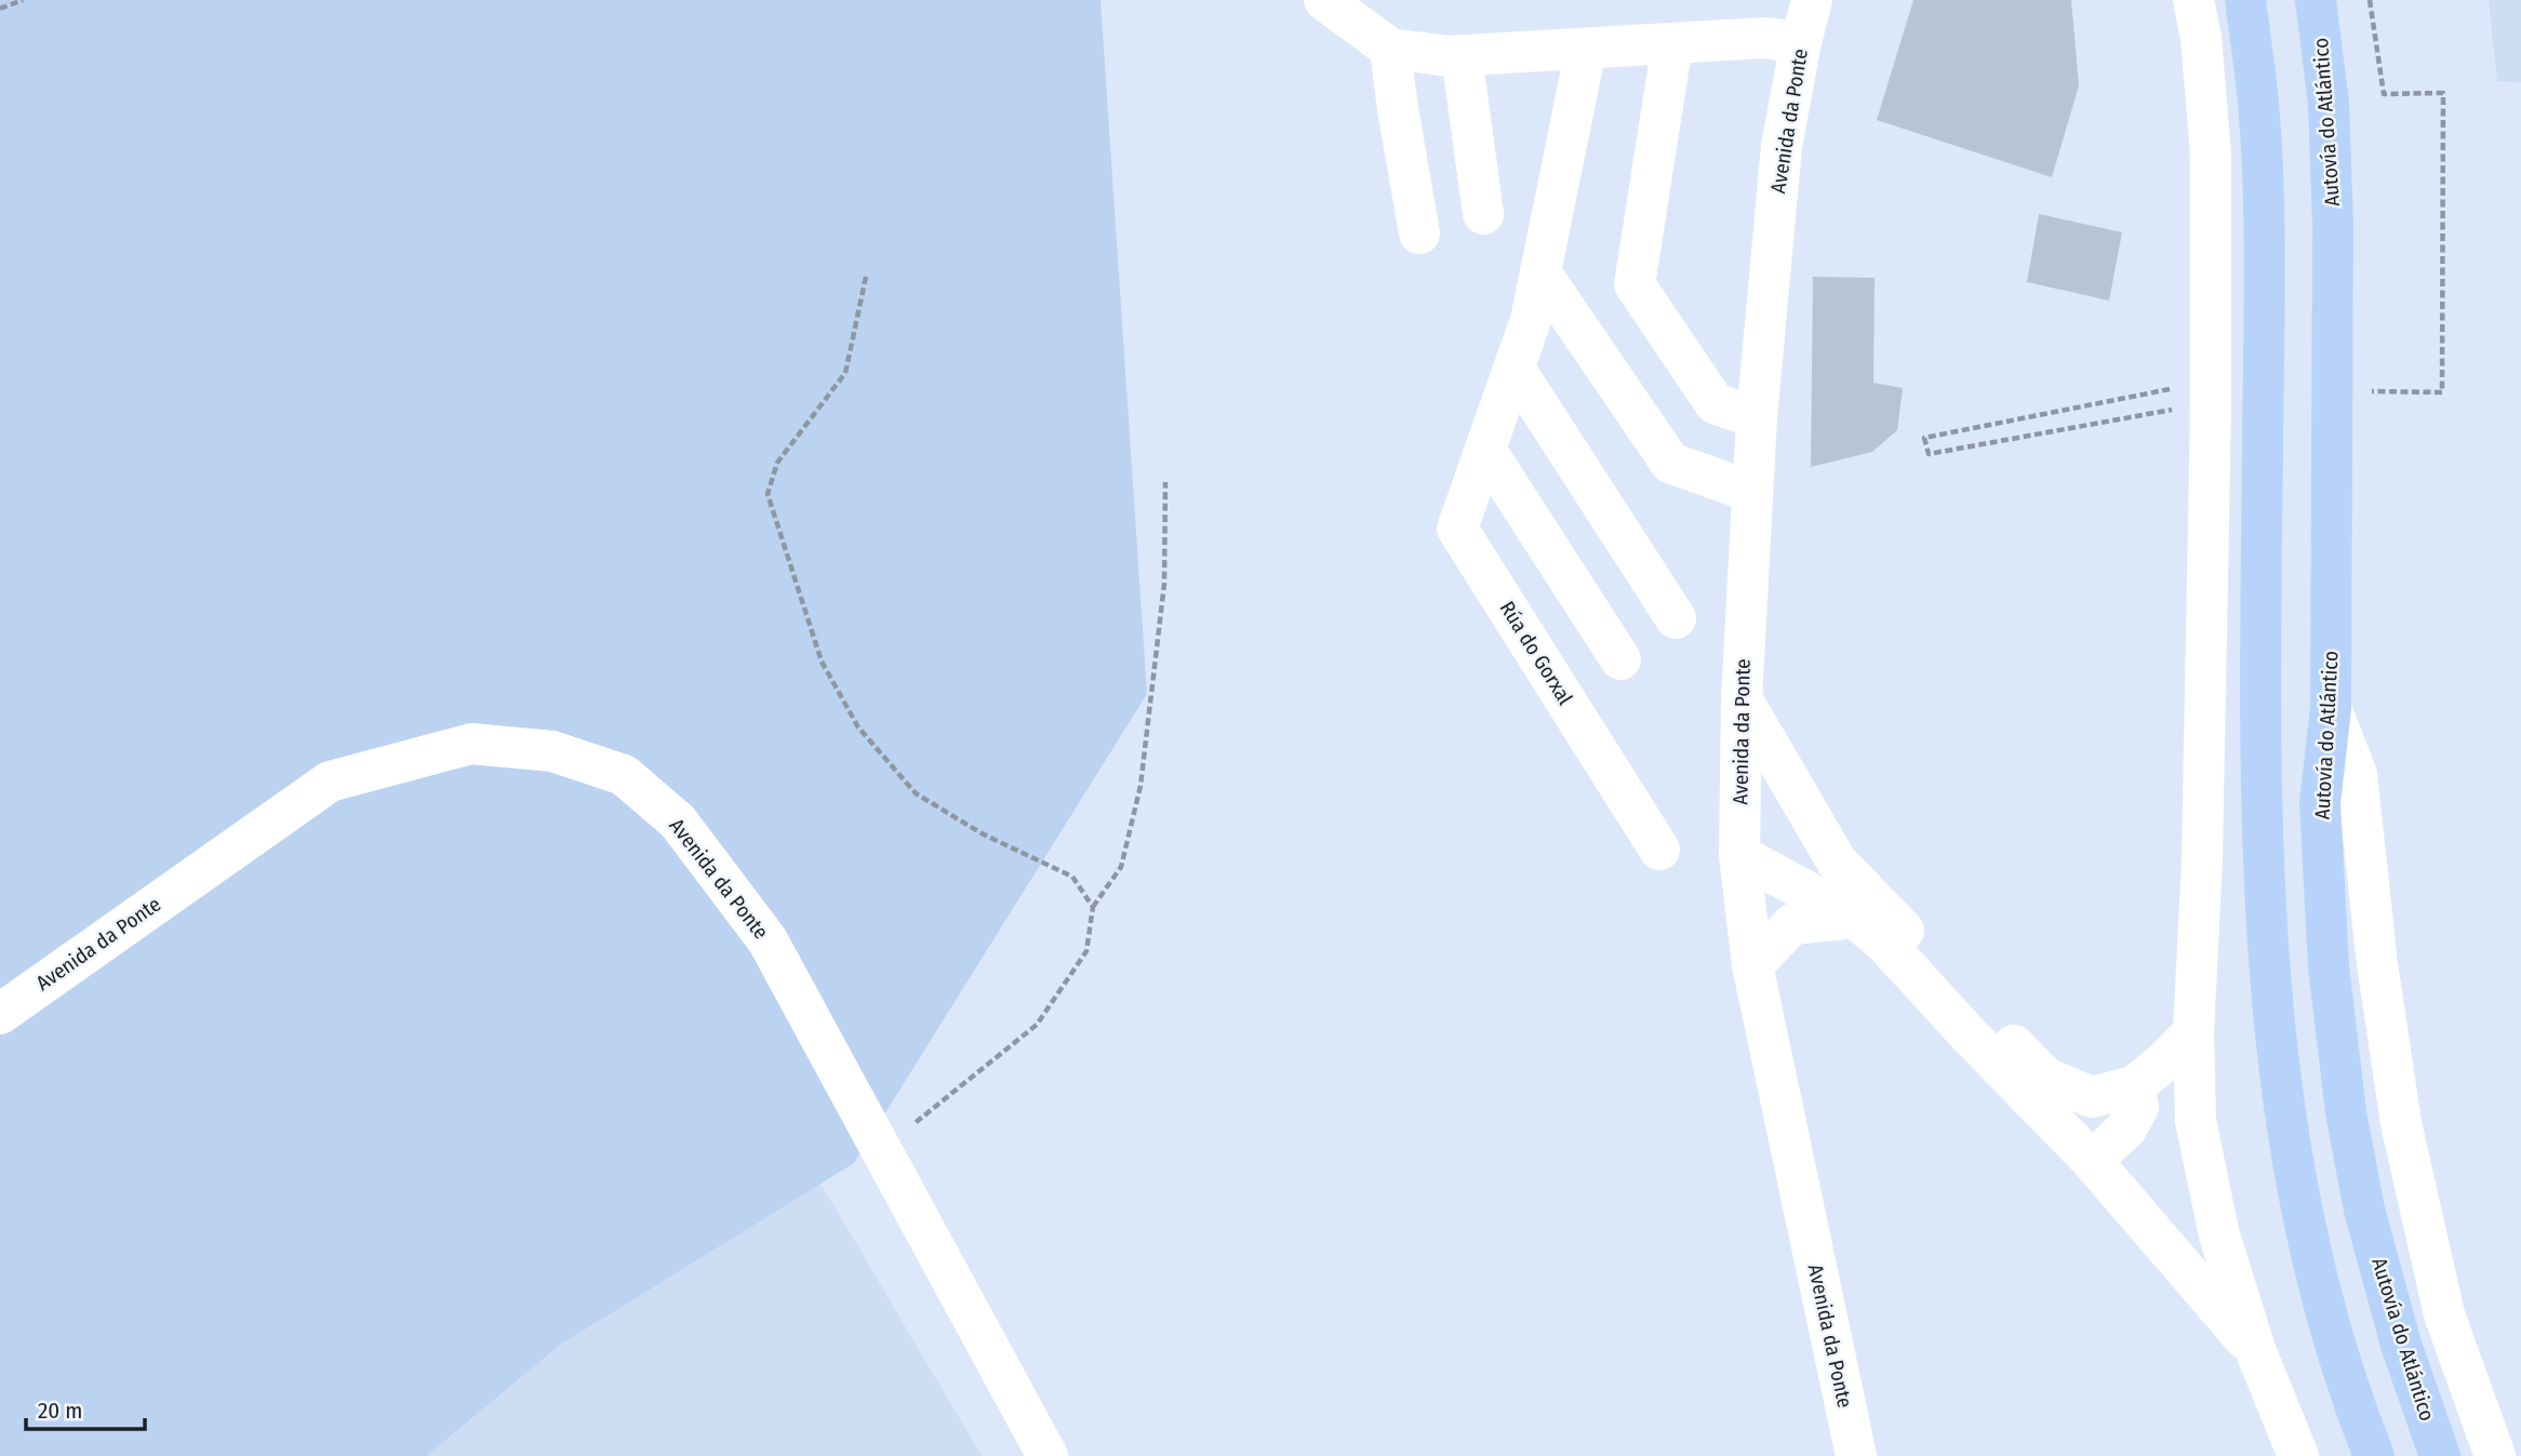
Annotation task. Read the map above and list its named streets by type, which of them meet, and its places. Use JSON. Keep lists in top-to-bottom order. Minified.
{"streets":{"highway":["Autovía do Atlántico"],"street":["Avenida da Ponte","Rúa do Gorxal"]},"scale_bar":"20 m"}
